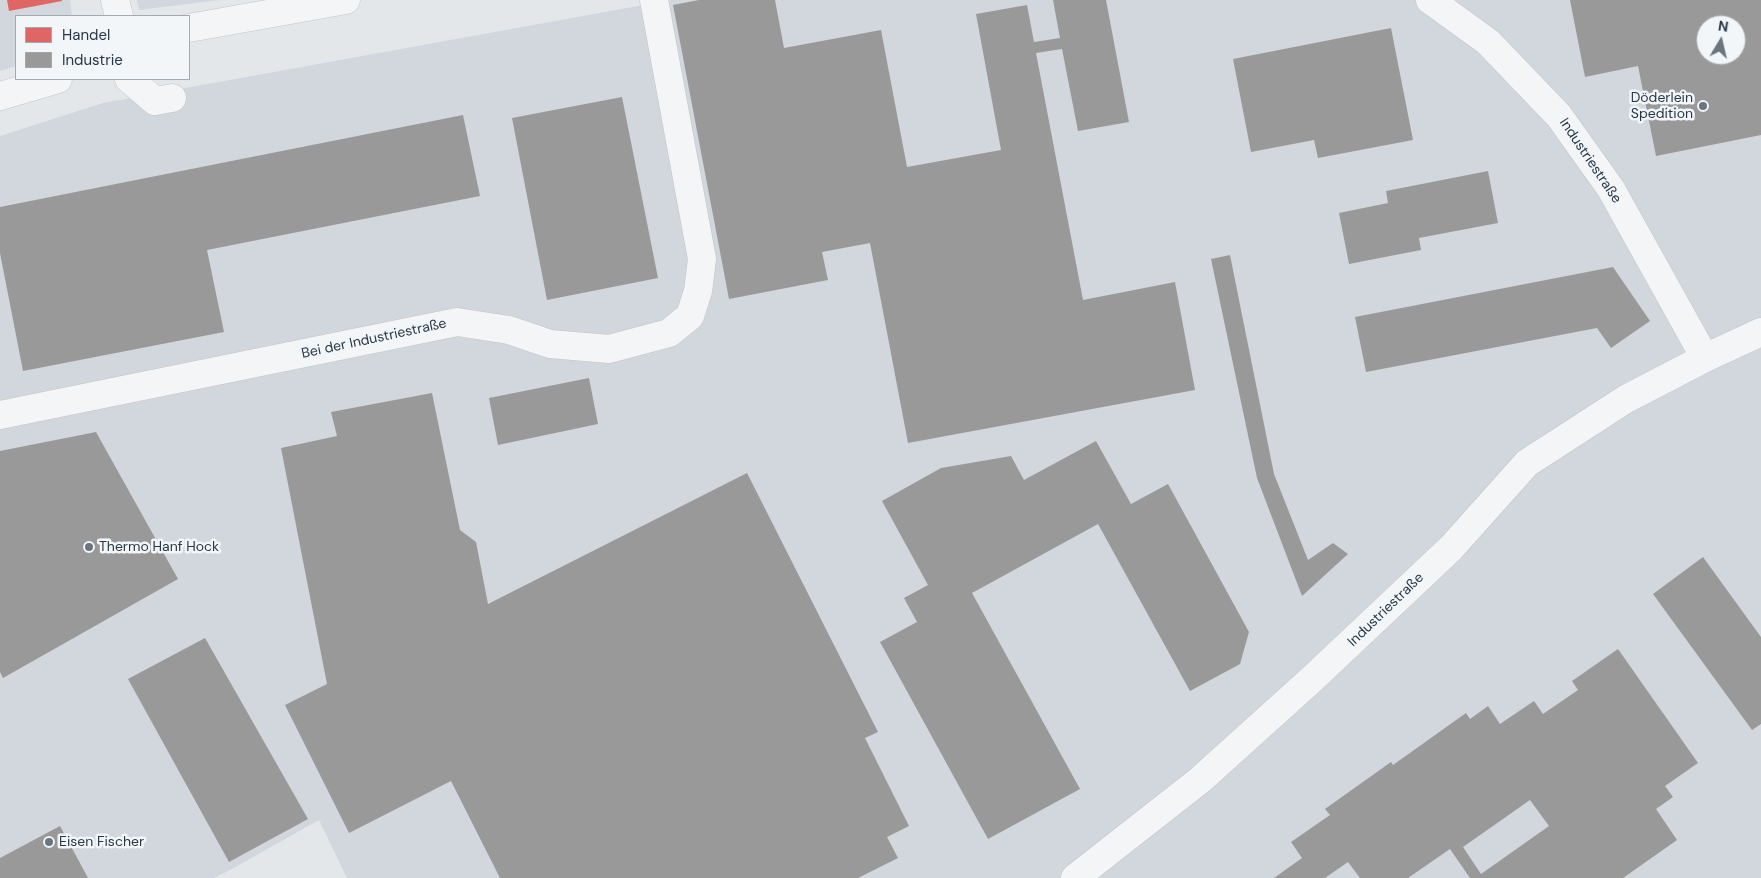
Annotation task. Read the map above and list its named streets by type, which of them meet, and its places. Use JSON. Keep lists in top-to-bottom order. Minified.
{"streets":{"street":["Industriestraße","Bei der Industriestraße"]},"places":["Döderlein Spedition","Thermo Hanf Hock","Eisen Fischer"],"legend":["Handel","Industrie"],"north":"top"}
